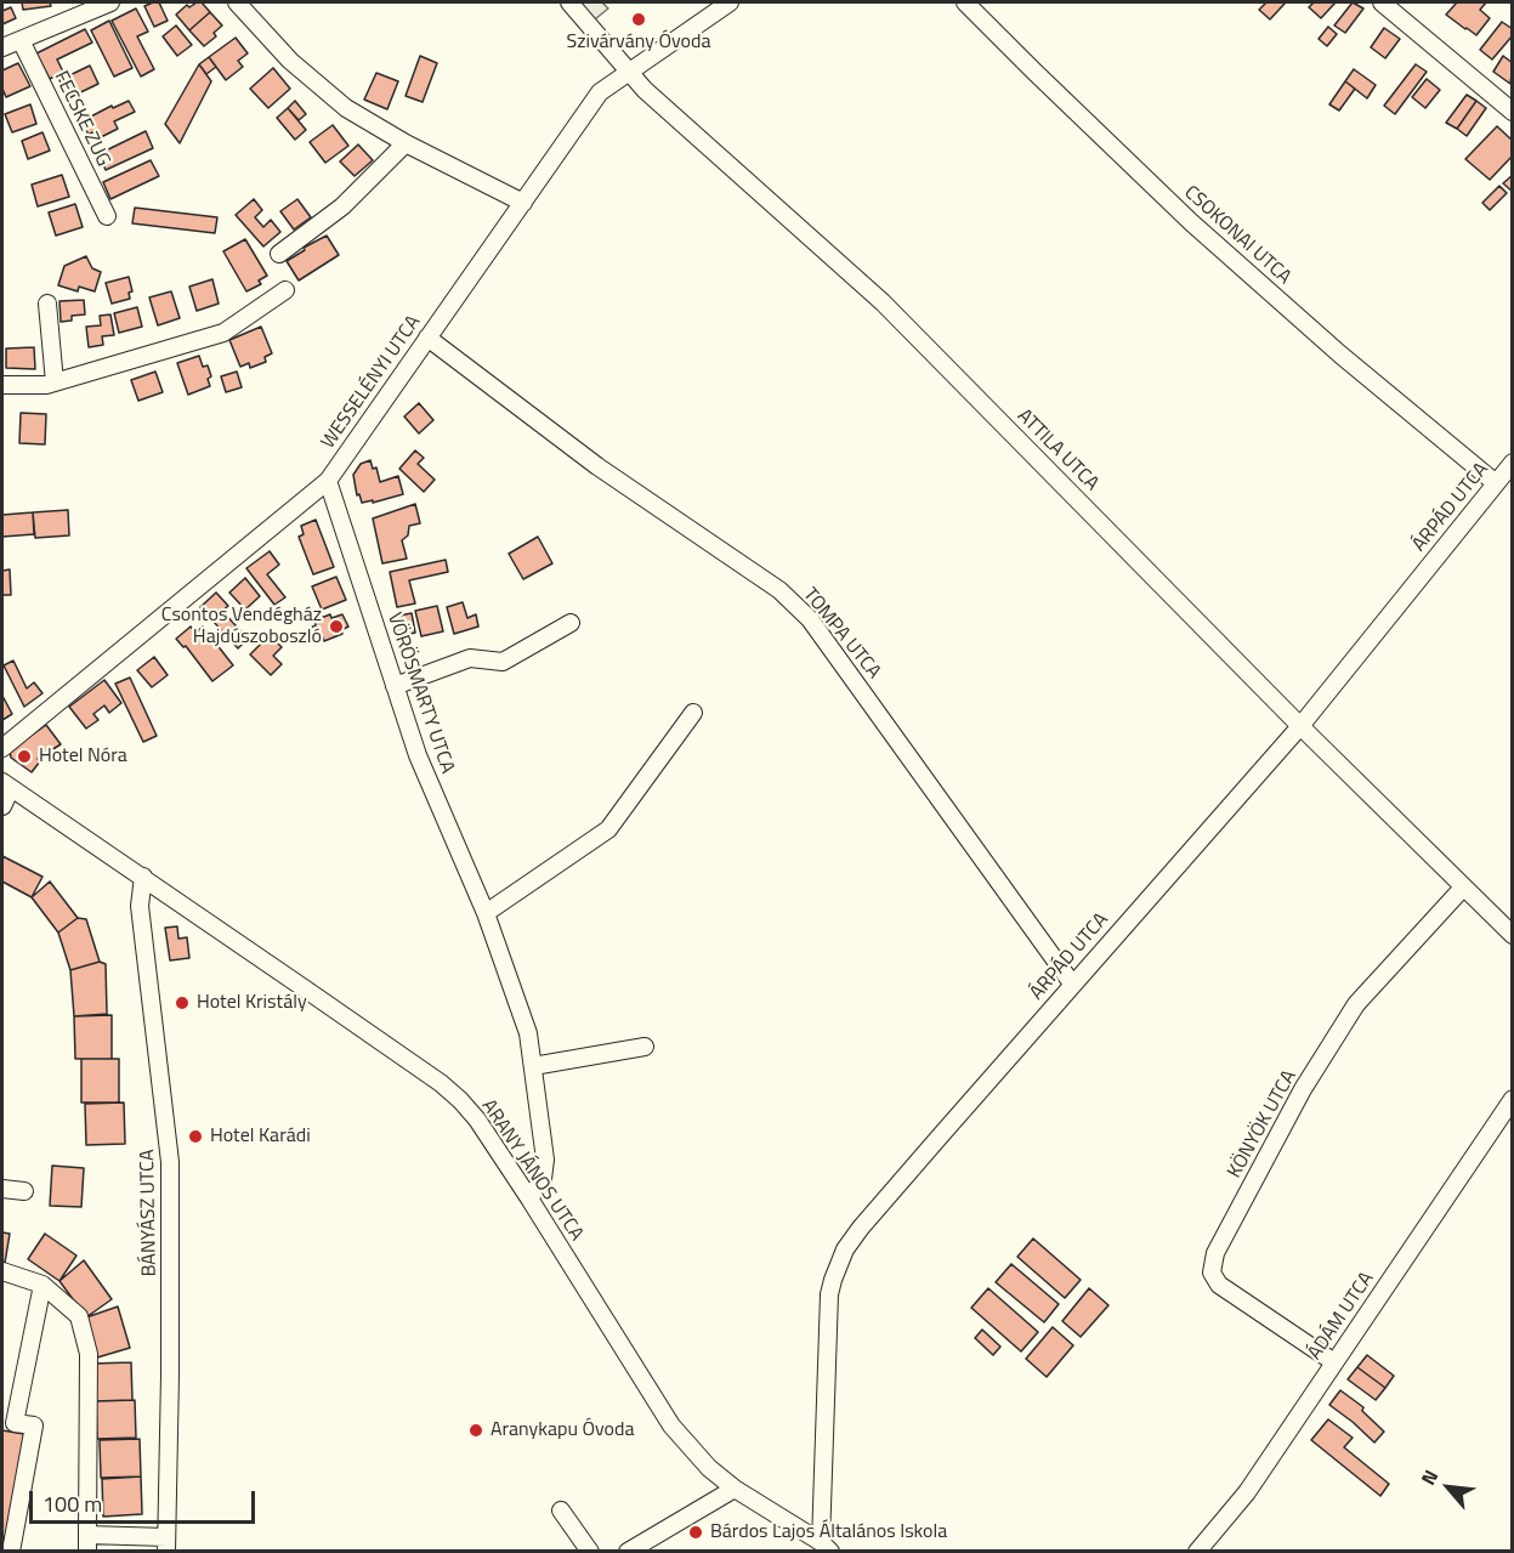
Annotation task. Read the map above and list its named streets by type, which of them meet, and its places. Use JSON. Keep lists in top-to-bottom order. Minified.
{"streets":{"street":["FECSKE ZUG","CSOKONAI UTCA","WESSELÉNYI UTCA","ATTILA UTCA","ÁRPÁD UTCA","TOMPA UTCA","VÖRÖSMARTY UTCA","KÖNYÖK UTCA","ARANY JÁNOS UTCA","BÁNYÁSZ UTCA","ÁDÁM UTCA"]},"crossings":[["CSOKONAI UTCA","ÁRPÁD UTCA"],["WESSELÉNYI UTCA","ATTILA UTCA"],["WESSELÉNYI UTCA","TOMPA UTCA"],["WESSELÉNYI UTCA","VÖRÖSMARTY UTCA"],["ATTILA UTCA","ÁRPÁD UTCA"],["ATTILA UTCA","KÖNYÖK UTCA"],["ÁRPÁD UTCA","TOMPA UTCA"],["ÁRPÁD UTCA","ARANY JÁNOS UTCA"],["VÖRÖSMARTY UTCA","ARANY JÁNOS UTCA"],["KÖNYÖK UTCA","ÁDÁM UTCA"],["ARANY JÁNOS UTCA","BÁNYÁSZ UTCA"]],"places":["Szivárvány Óvoda","Csontos Vendégház Hajdúszoboszló","Hotel Nóra","Hotel Kristály","Hotel Karádi","Aranykapu Óvoda","Bárdos Lajos Általános Iskola"],"scale_bar":"100 m","north":"top left"}
